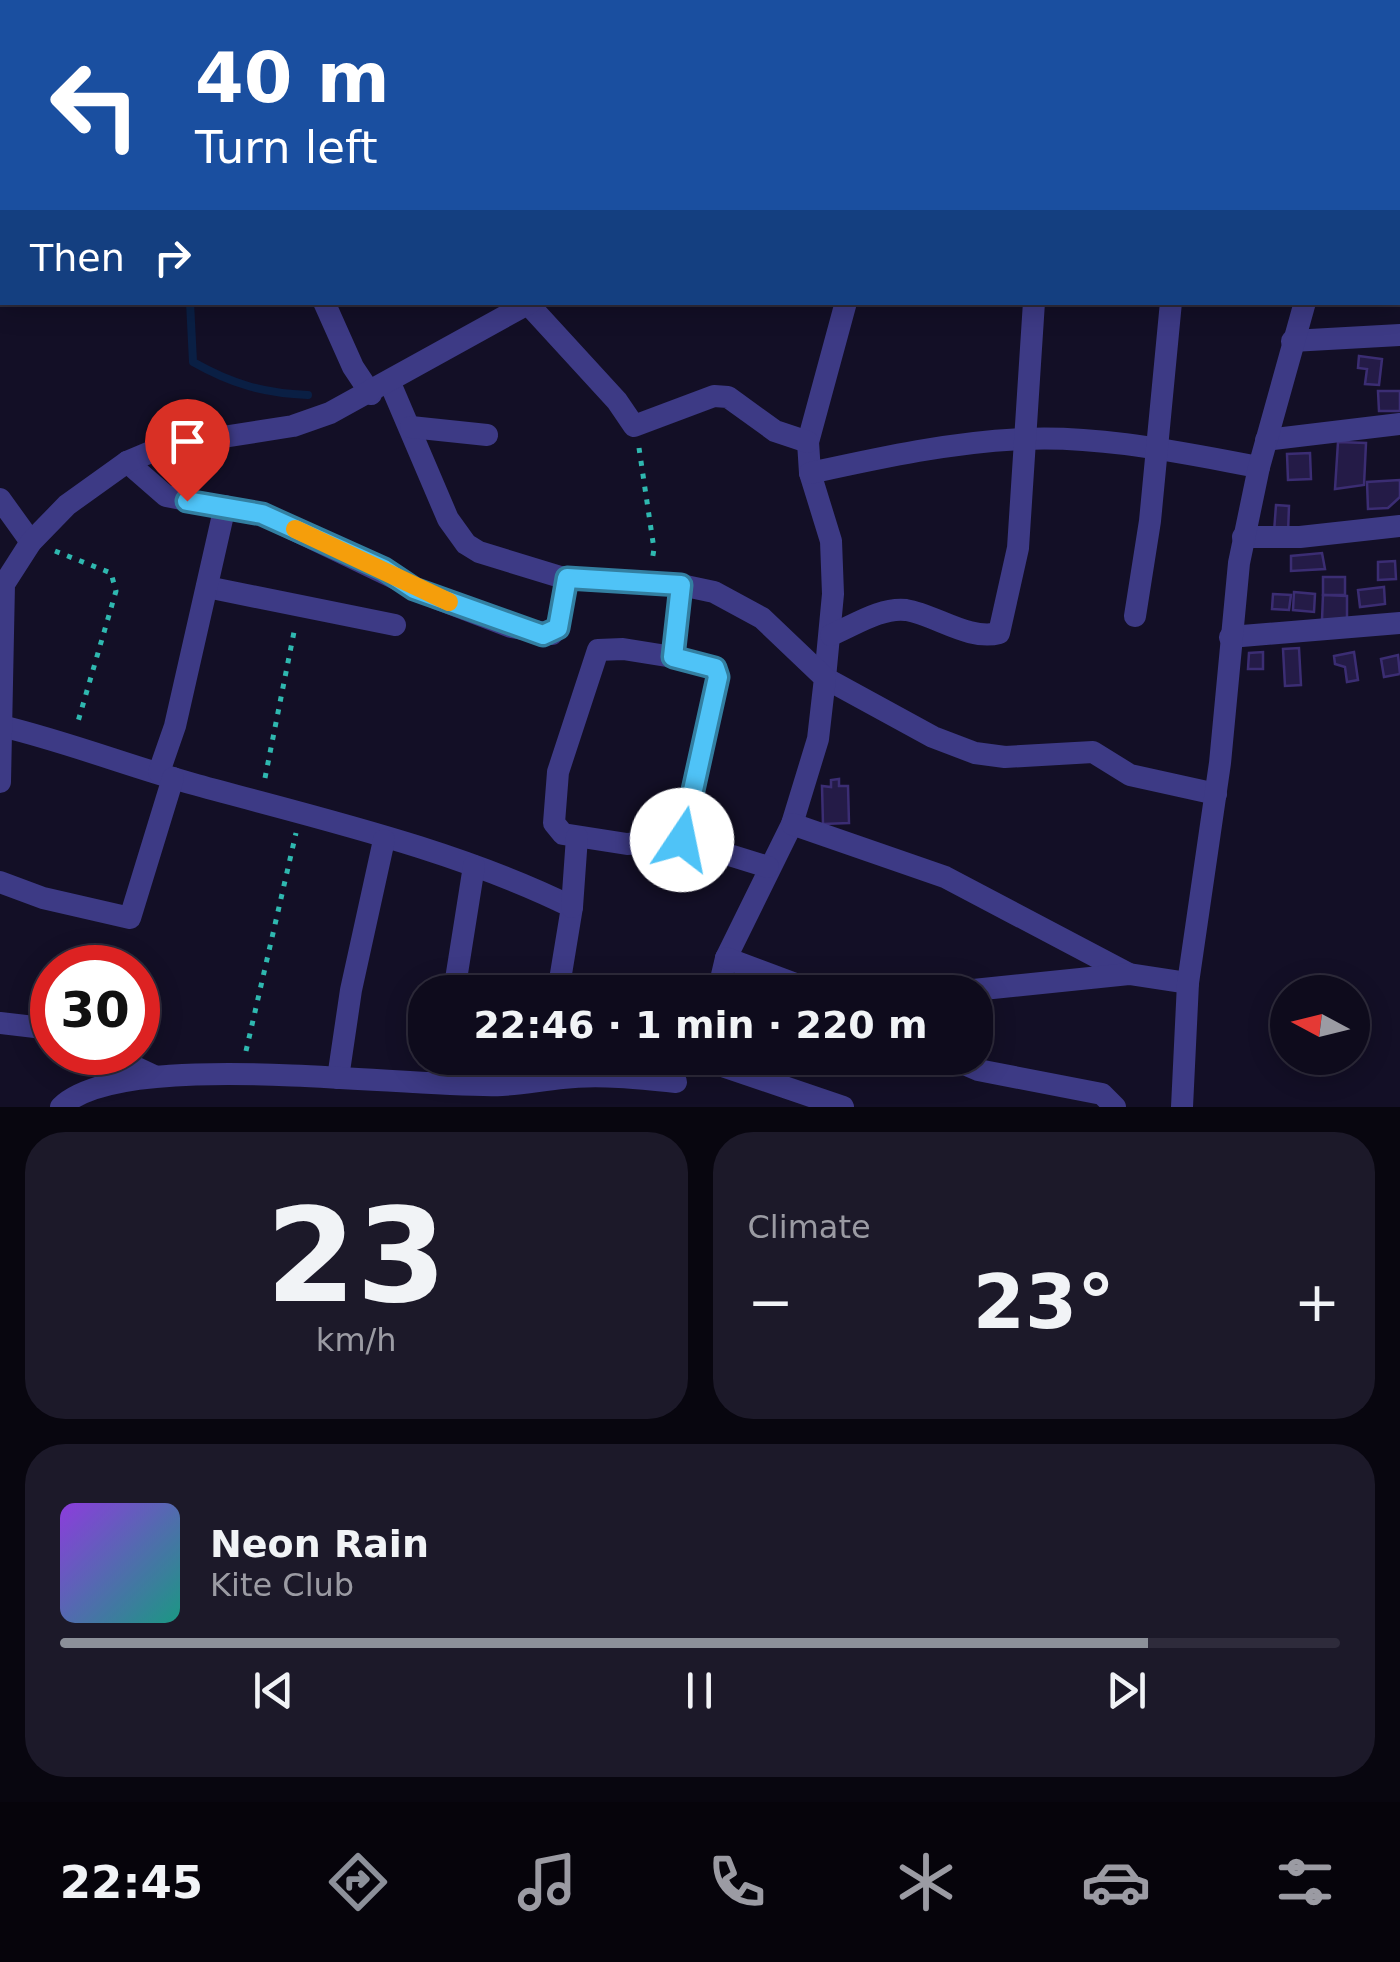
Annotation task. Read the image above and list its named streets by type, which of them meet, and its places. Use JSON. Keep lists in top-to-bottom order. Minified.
{"north":"left","page":{"turn":["40 m","Turn left"],"then":"Then","limit":"30","trip":"22:46 · 1 min · 220 m","tile":[["23","km/h"],"Climate"],"heat":["−","23°","+"],"song":["Neon Rain","Kite Club"],"tabs":"22:45"}}
